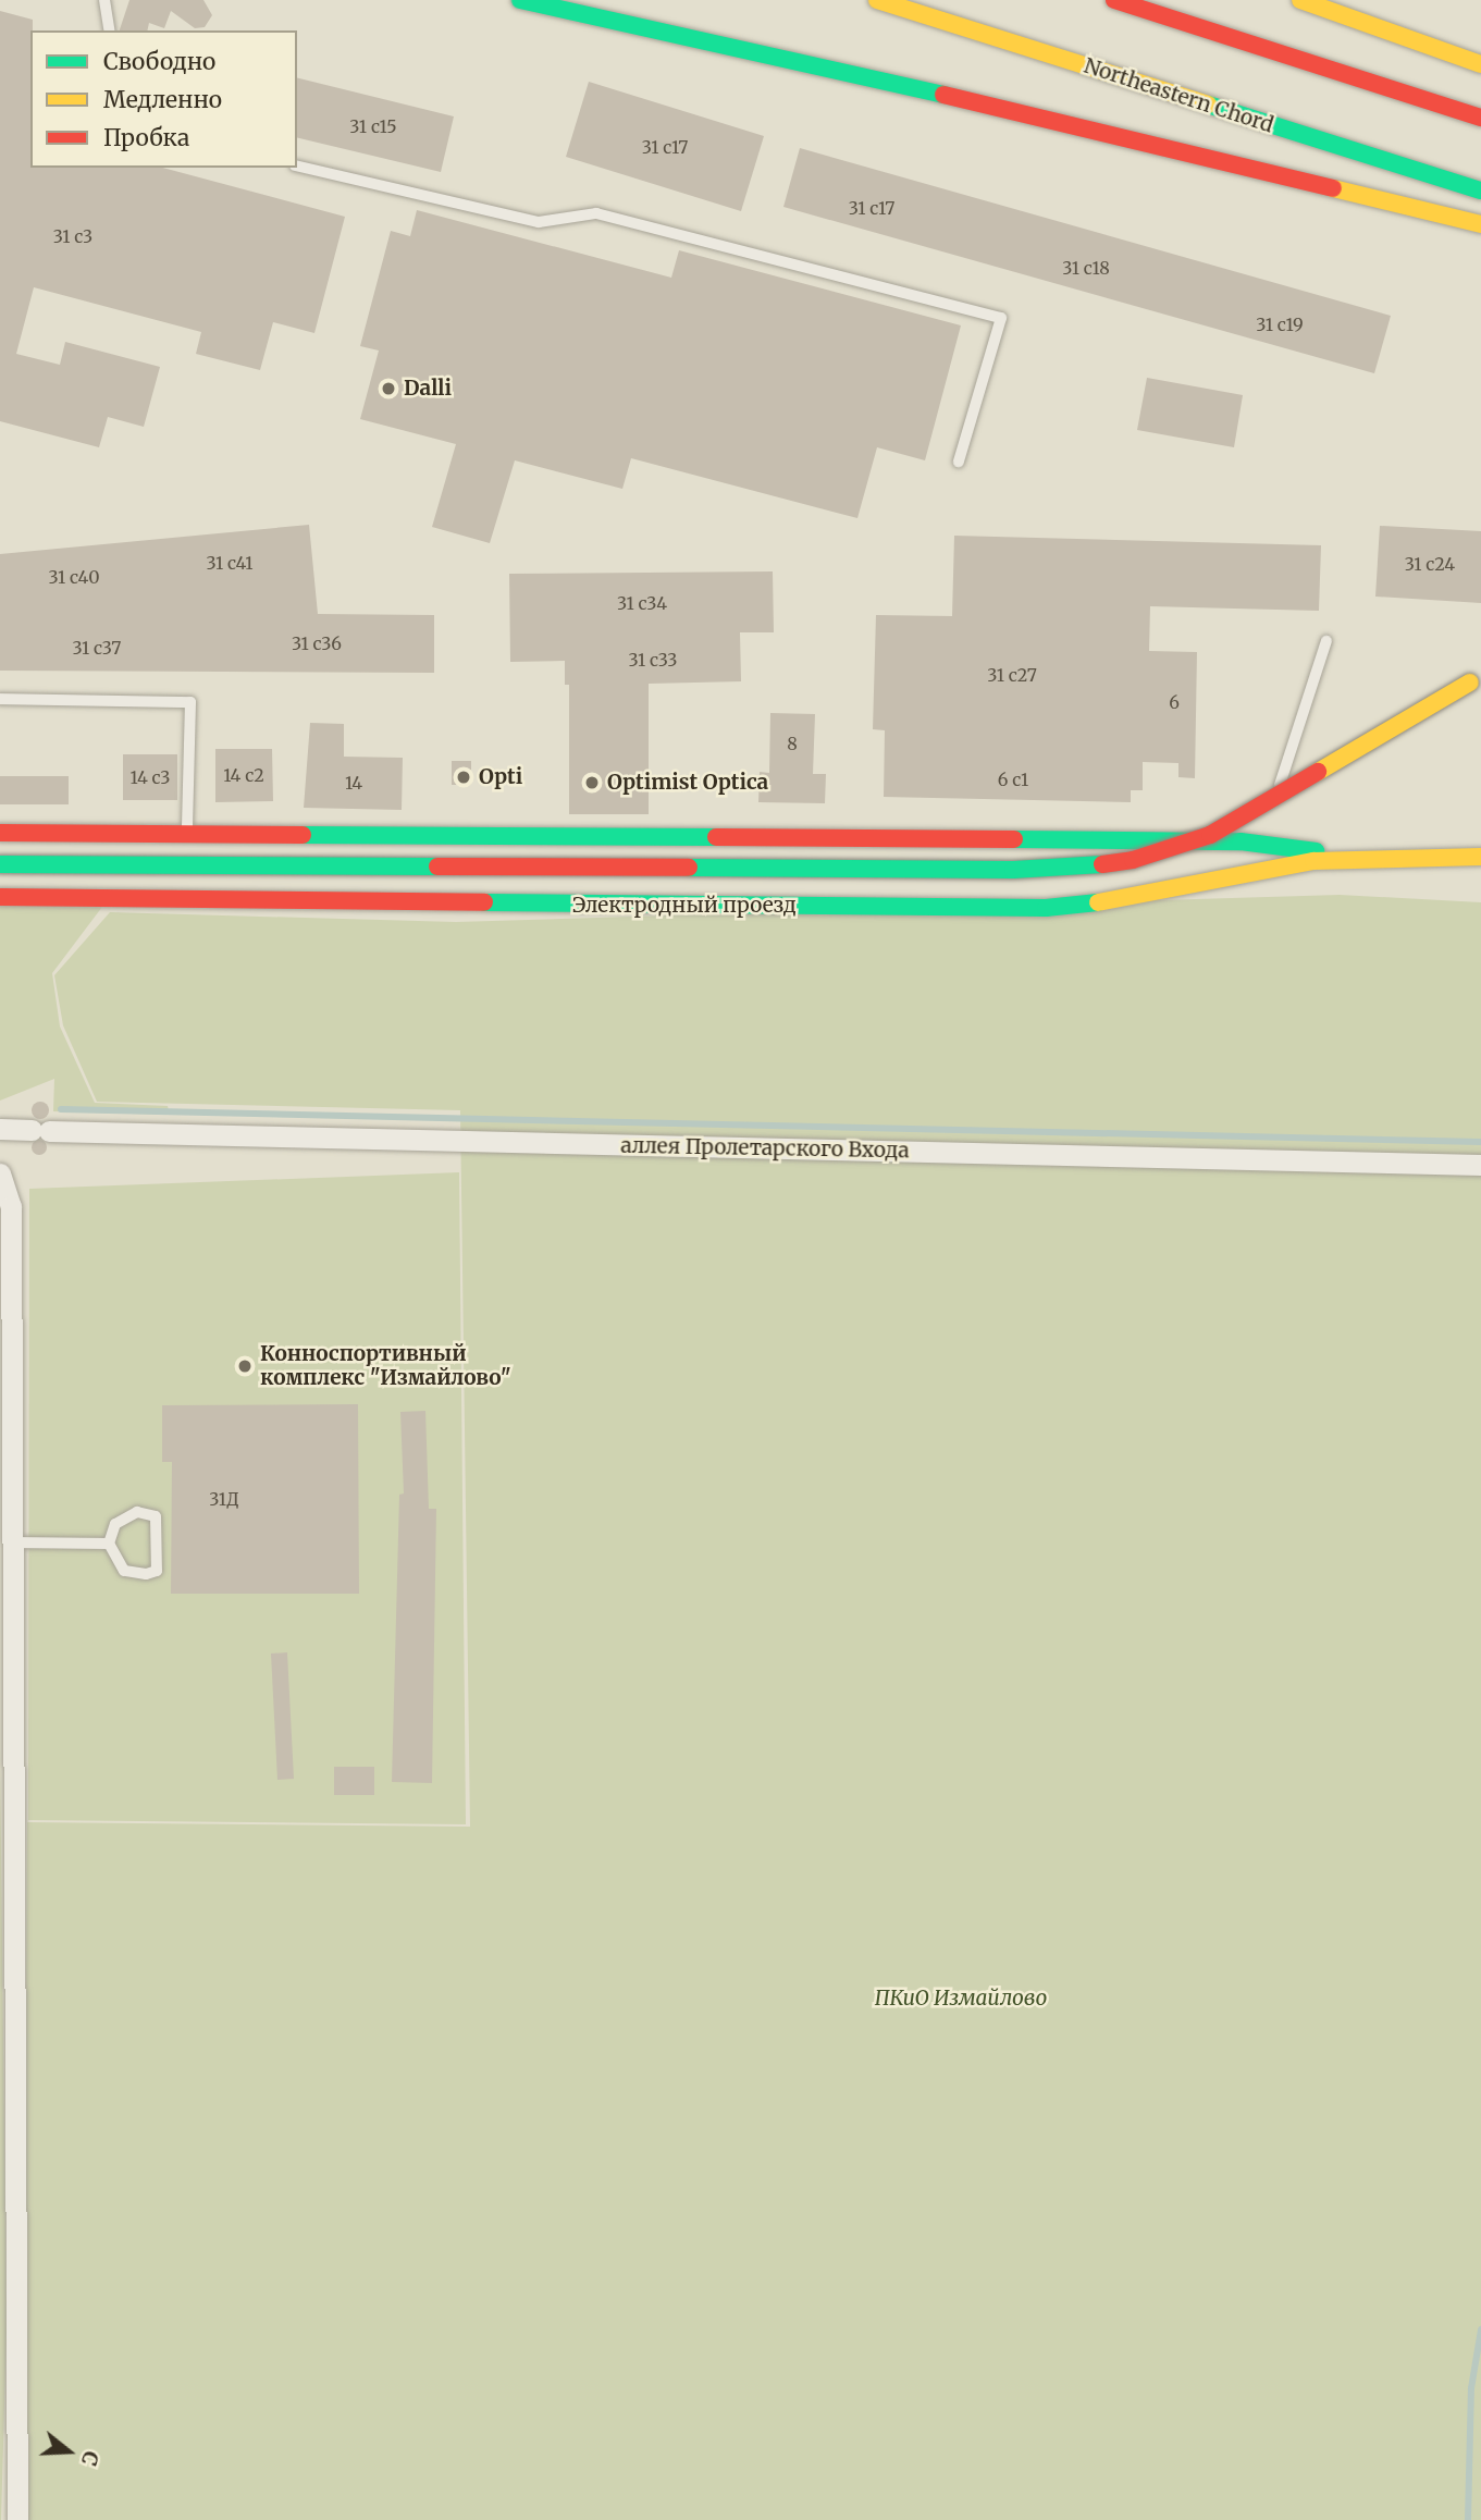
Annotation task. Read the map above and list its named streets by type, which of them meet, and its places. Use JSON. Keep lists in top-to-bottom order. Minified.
{"streets":{"main road":["Northeastern Chord","Электродный проезд"],"street":["аллея Пролетарского Входа"]},"parks":["ПКиО Измайлово"],"places":["Dalli","Opti","Optimist Optica","Конноспортивный комплекс \"Измайлово\""],"house_numbers":["31 c15","31 с17","31 с17","31 с3","31 с18","31 с19","31 с41","31 с24","31 с40","31 с34","31 с36","31 с37","31 с33","31 с27","6","8","14 с2","14 с3","6 с1","14","31Д"],"legend":["Свободно","Медленно","Пробка"],"north":"right"}
